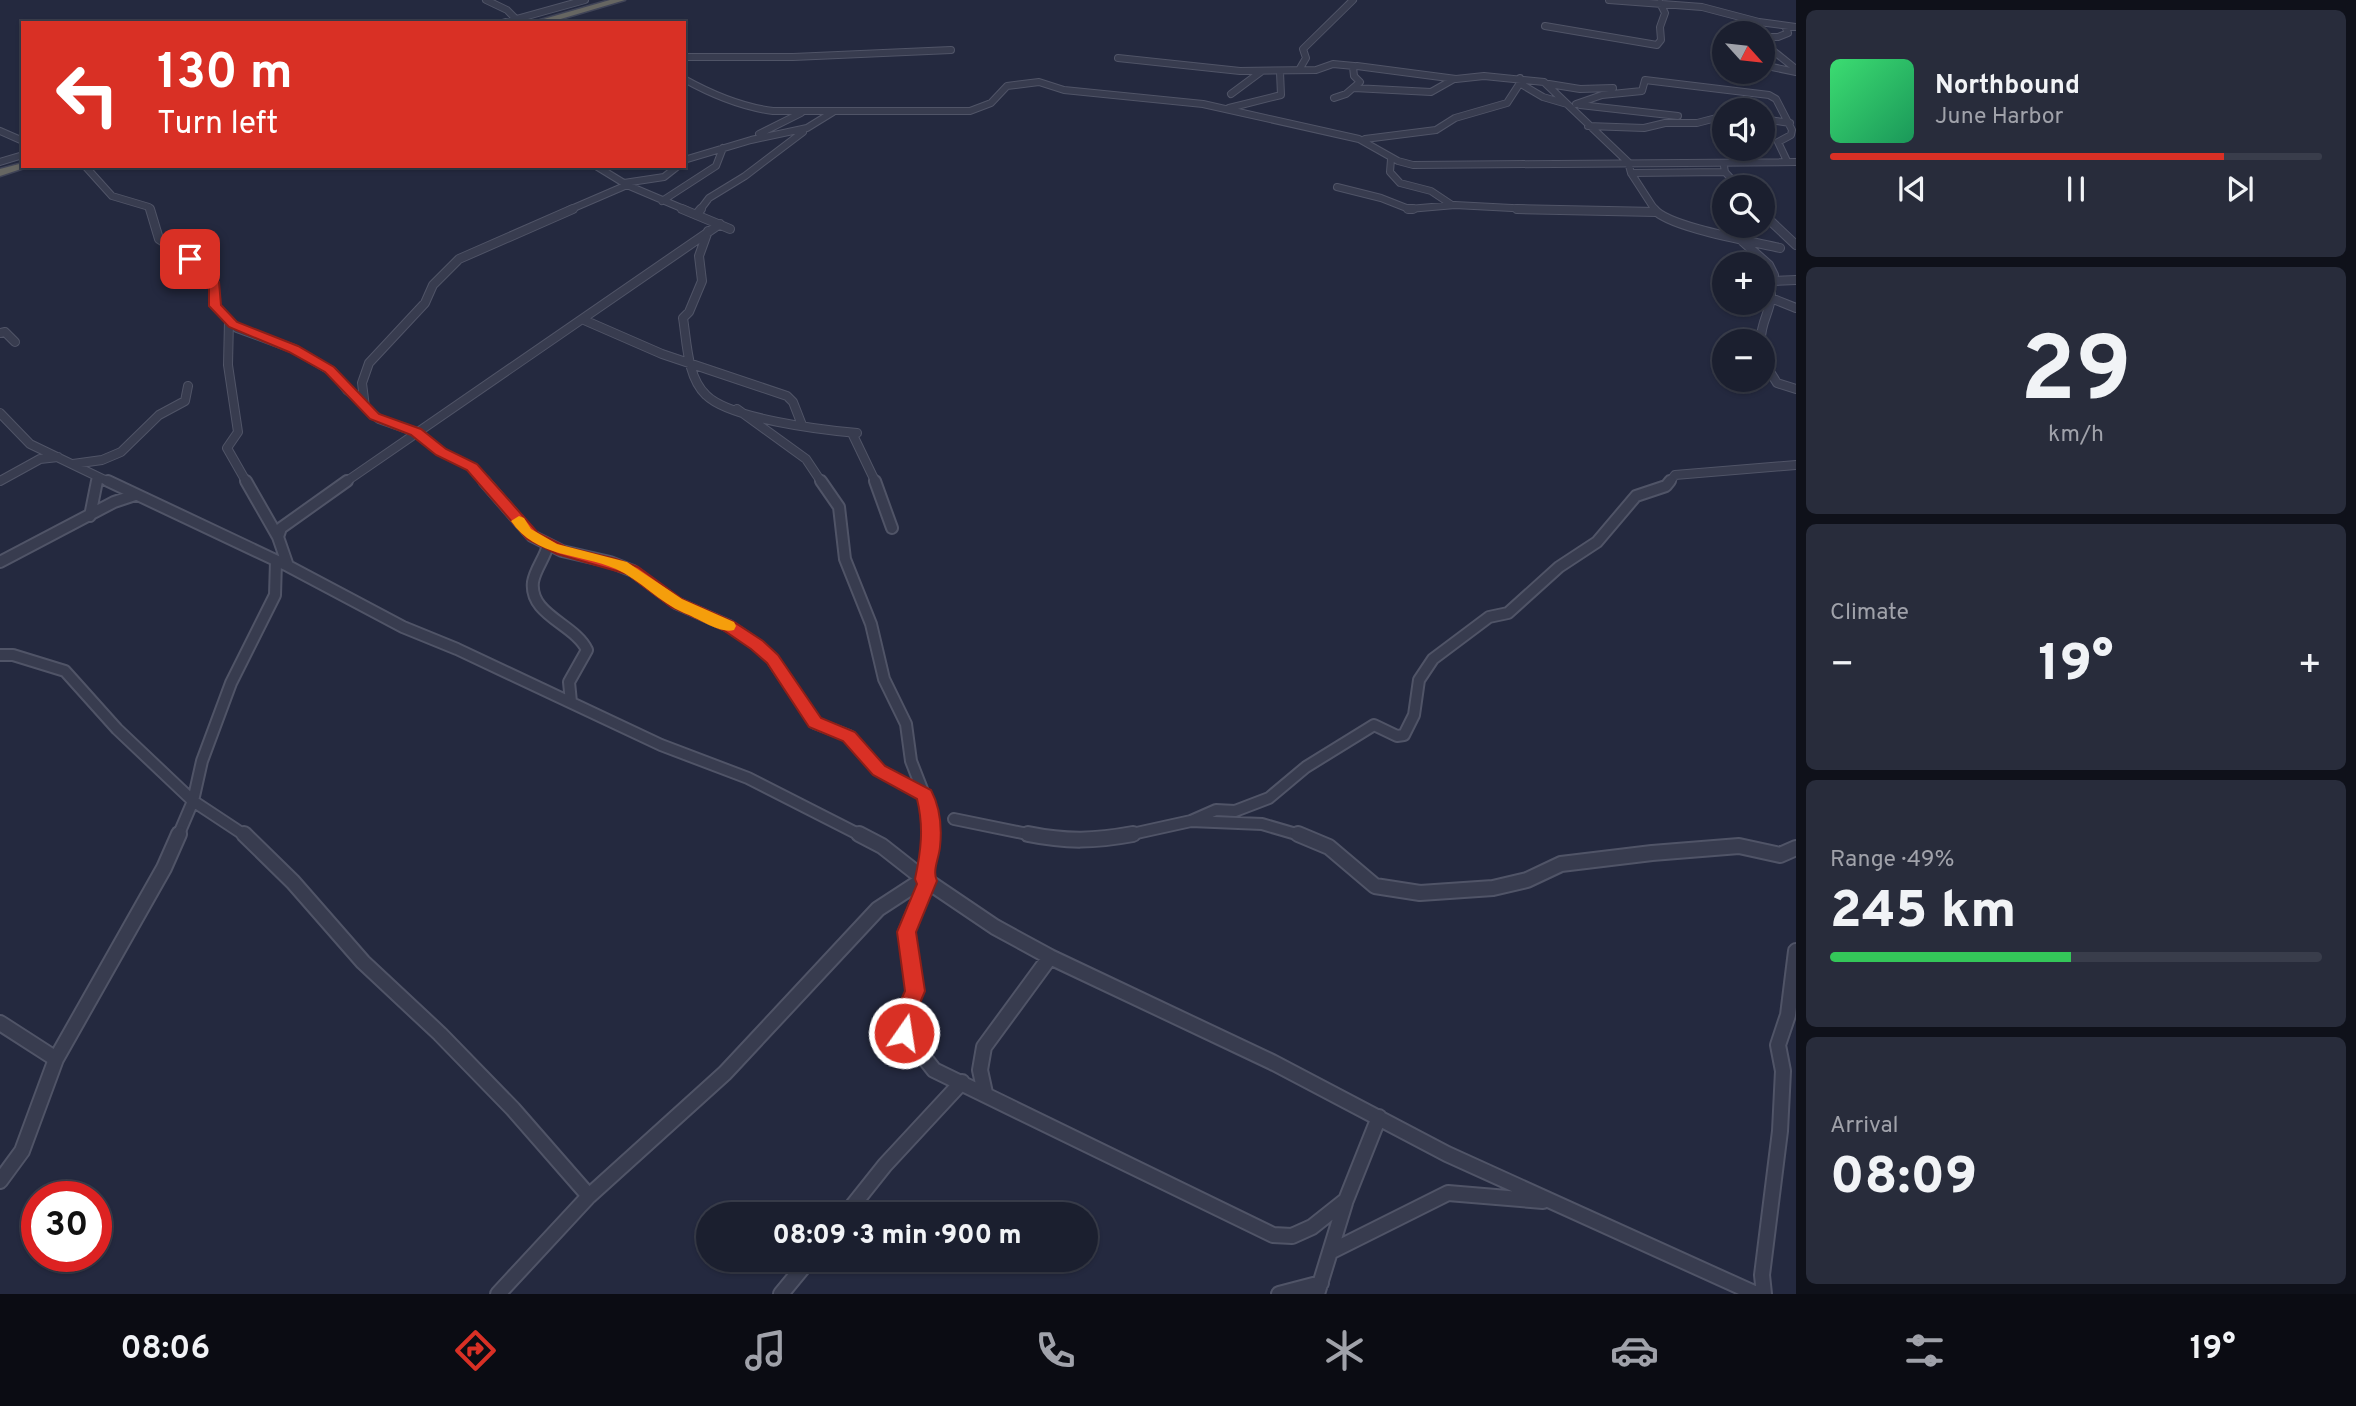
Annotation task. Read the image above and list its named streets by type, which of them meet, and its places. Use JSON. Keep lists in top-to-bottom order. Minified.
{"north":"bottom right","page":{"map_buttons":["+","−"],"turn":["130 m","Turn left"],"song":["Northbound","June Harbor"],"tile":[["29","km/h"],"Climate",["Range · 49%","245 km"],["Arrival","08:09"]],"heat":["−","19°","+"],"limit":"30","trip":"08:09 · 3 min · 900 m","tabs":["08:06","19°"]}}
